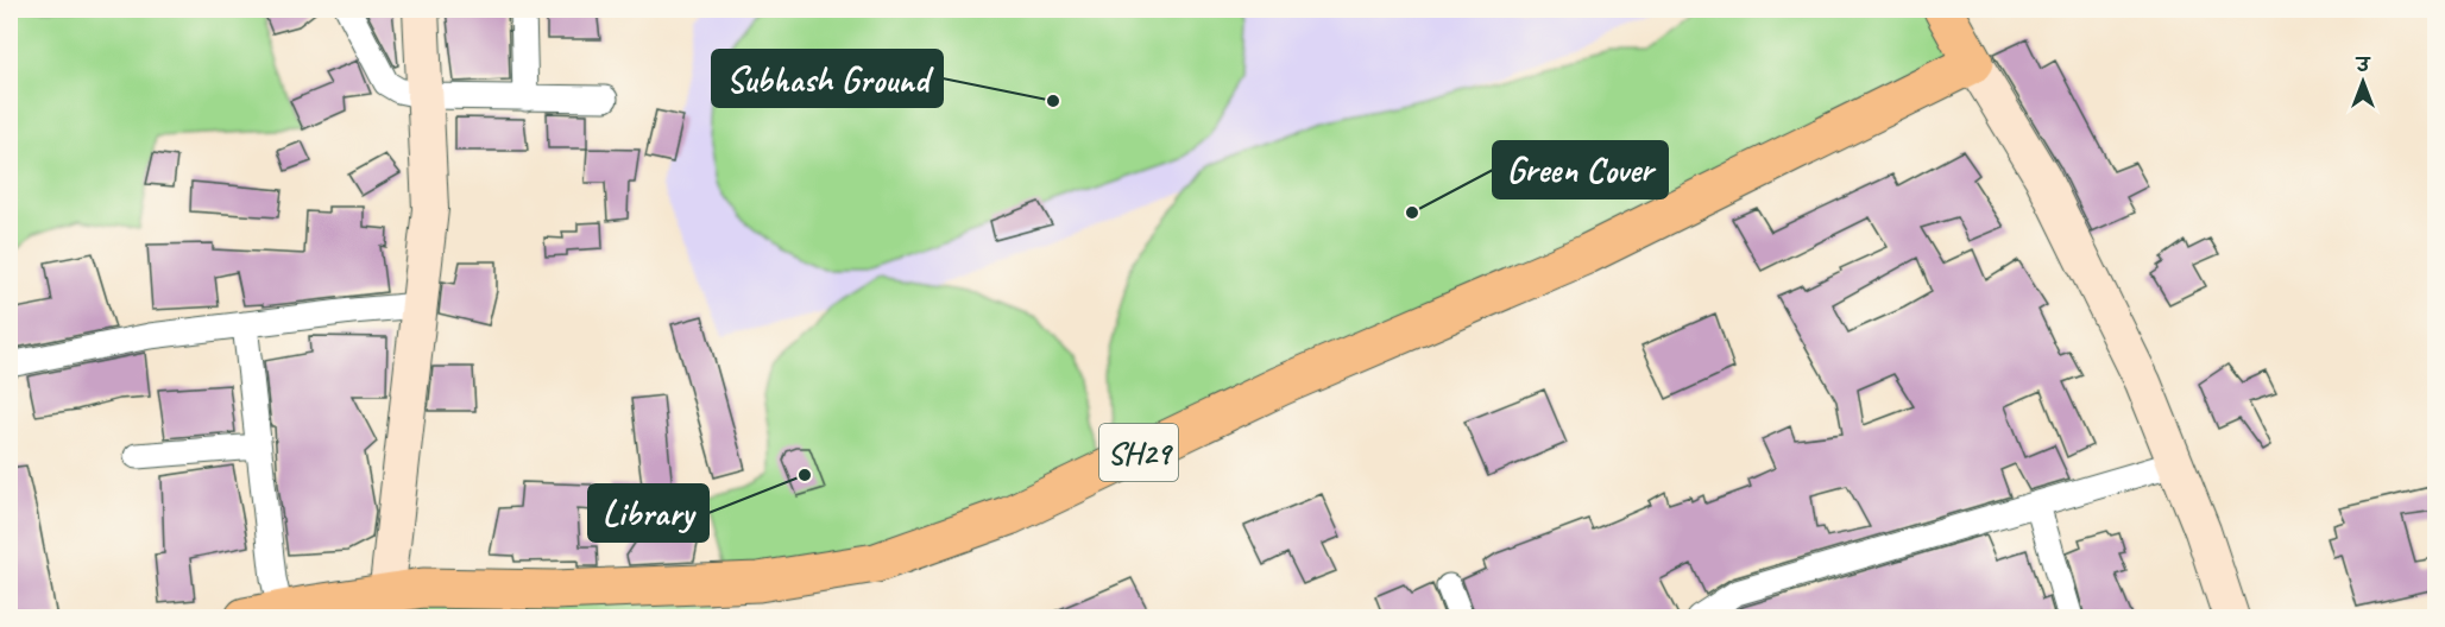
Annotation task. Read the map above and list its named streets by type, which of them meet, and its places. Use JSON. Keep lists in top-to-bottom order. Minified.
{"streets":{"main road":["SH29"]},"places":["Subhash Ground","Green Cover","Library"],"north":"top"}
